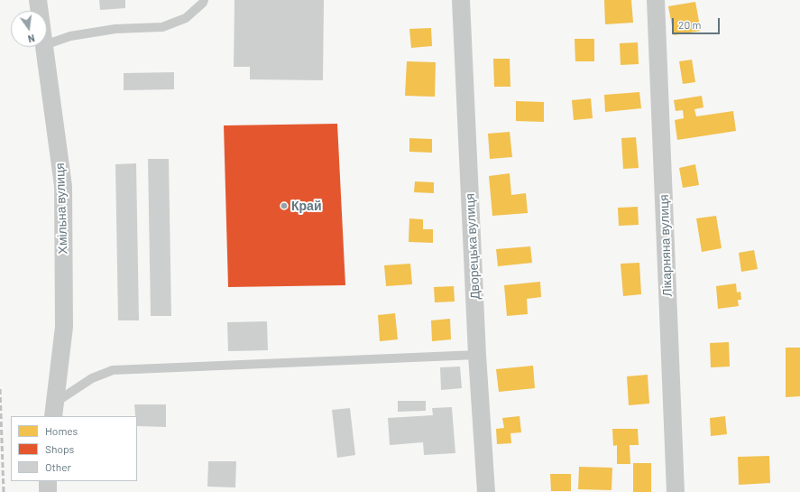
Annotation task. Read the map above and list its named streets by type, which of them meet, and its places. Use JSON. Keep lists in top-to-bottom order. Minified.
{"streets":{"street":["Хмільна вулиця","Лікарняна вулиця","Дворецька вулиця"]},"places":["Край"],"legend":["Homes","Shops","Other"],"scale_bar":"20 m","north":"bottom"}
